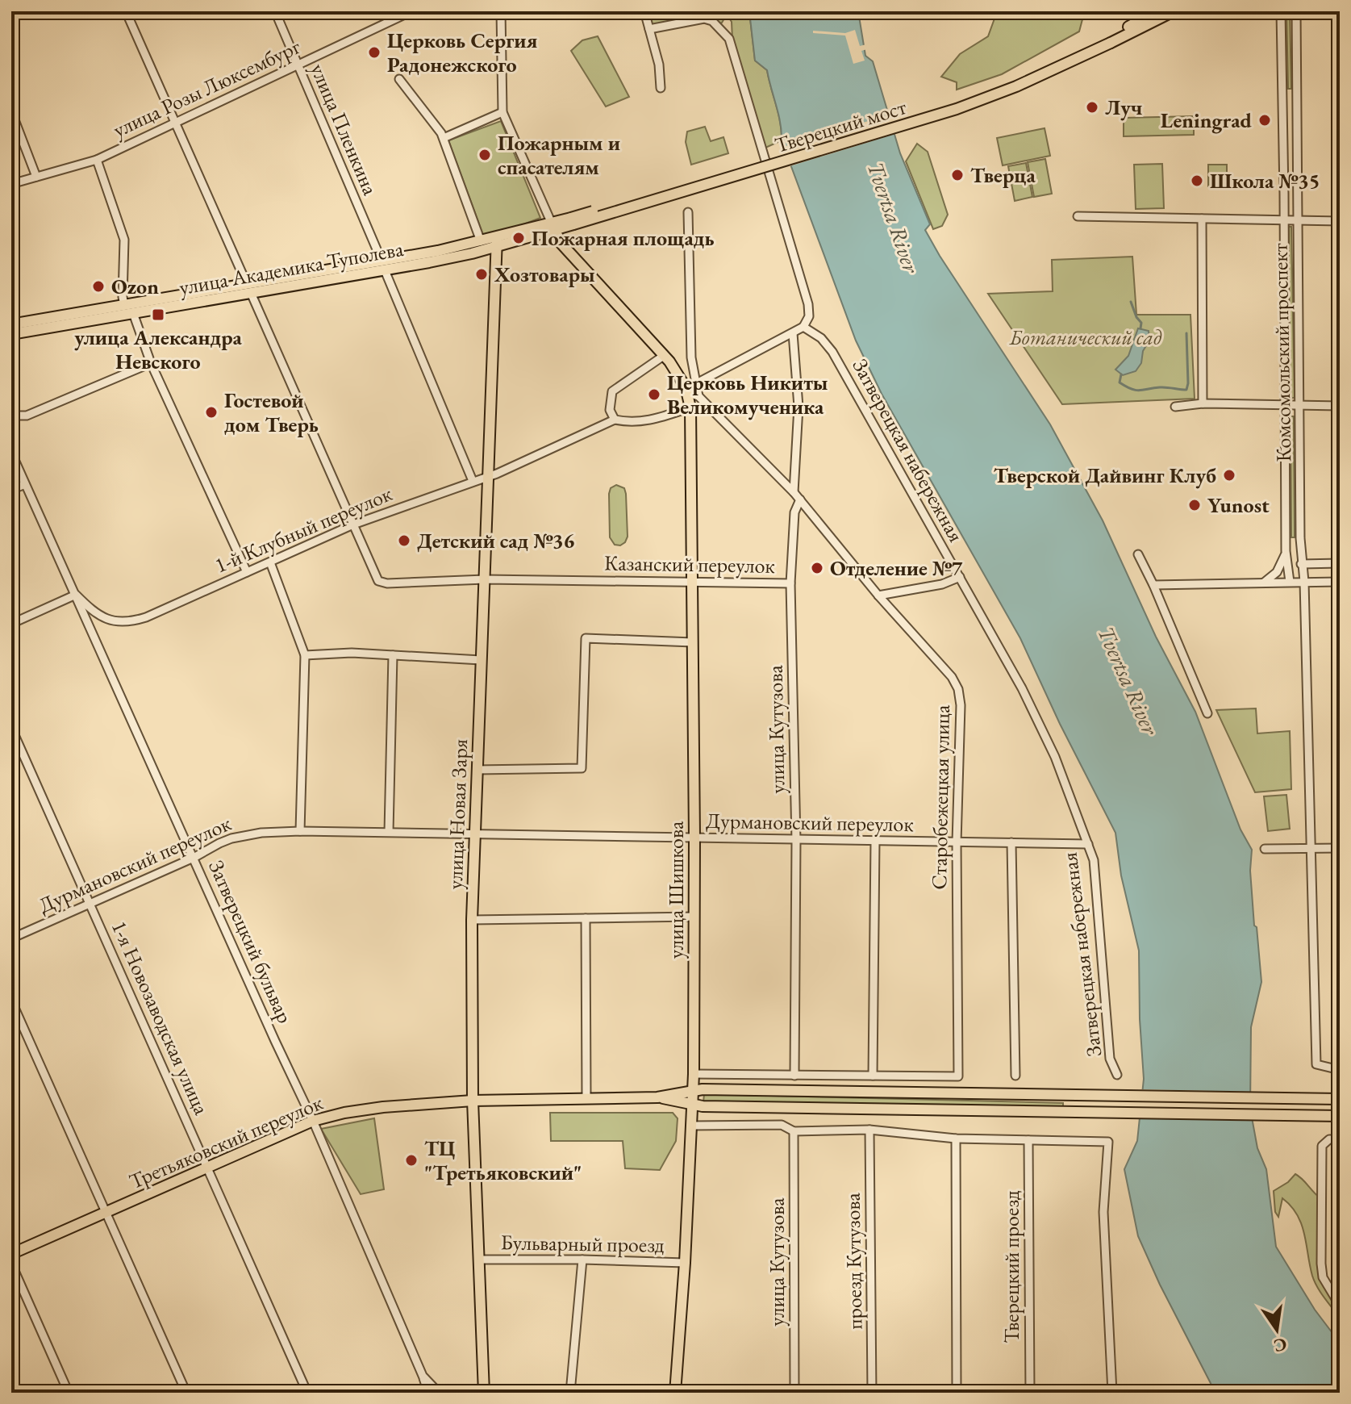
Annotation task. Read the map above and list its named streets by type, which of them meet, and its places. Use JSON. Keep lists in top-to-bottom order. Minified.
{"streets":{"main road":["Тверецкий мост","улица Академика Туполева","улица Новая Заря","улица Шишкова","Третьяковский переулок"],"street":["улица Розы Люксембург","улица Пленкина","Комсомольский проспект","Затверецкая набережная","1-й Клубный переулок","Казанский переулок","улица Кутузова","Старобежецкая улица","Дурмановский переулок","Затверецкий бульвар","1-я Новозаводская улица","Бульварный проезд","проезд Кутузова","Тверецкий проезд"]},"crossings":[["улица Розы Люксембург","улица Пленкина"],["Тверецкий мост","улица Академика Туполева"],["улица Пленкина","улица Академика Туполева"],["улица Пленкина","1-й Клубный переулок"],["улица Академика Туполева","улица Новая Заря"],["Затверецкая набережная","Дурмановский переулок"],["1-й Клубный переулок","Казанский переулок"],["1-й Клубный переулок","улица Новая Заря"],["1-й Клубный переулок","улица Шишкова"],["1-й Клубный переулок","Затверецкий бульвар"],["Казанский переулок","улица Кутузова"],["Казанский переулок","улица Новая Заря"],["Казанский переулок","улица Шишкова"],["улица Кутузова","Старобежецкая улица"],["улица Кутузова","Дурмановский переулок"],["Старобежецкая улица","Дурмановский переулок"],["Старобежецкая улица","улица Шишкова"],["улица Новая Заря","Дурмановский переулок"],["улица Новая Заря","Третьяковский переулок"],["улица Новая Заря","Бульварный проезд"],["Дурмановский переулок","улица Шишкова"],["Дурмановский переулок","Затверецкий бульвар"],["Дурмановский переулок","1-я Новозаводская улица"],["улица Шишкова","Третьяковский переулок"],["улица Шишкова","Бульварный проезд"],["Затверецкий бульвар","Третьяковский переулок"],["1-я Новозаводская улица","Третьяковский переулок"]],"water":["Tvertsa River"],"parks":["Ботанический сад"],"places":{"other":["Церковь Сергия Радонежского","Луч","Leningrad","Пожарным и спасателям","Тверца","Школа №35","Пожарная площадь","Хозтовары","Ozon","Церковь Никиты Великомученика","Гостевой дом Тверь","Тверской Дайвинг Клуб","Yunost","Детский сад №36","Отделение №7","ТЦ \"Третьяковский\""],"transit":["улица Александра Невского"]},"north":"bottom"}
